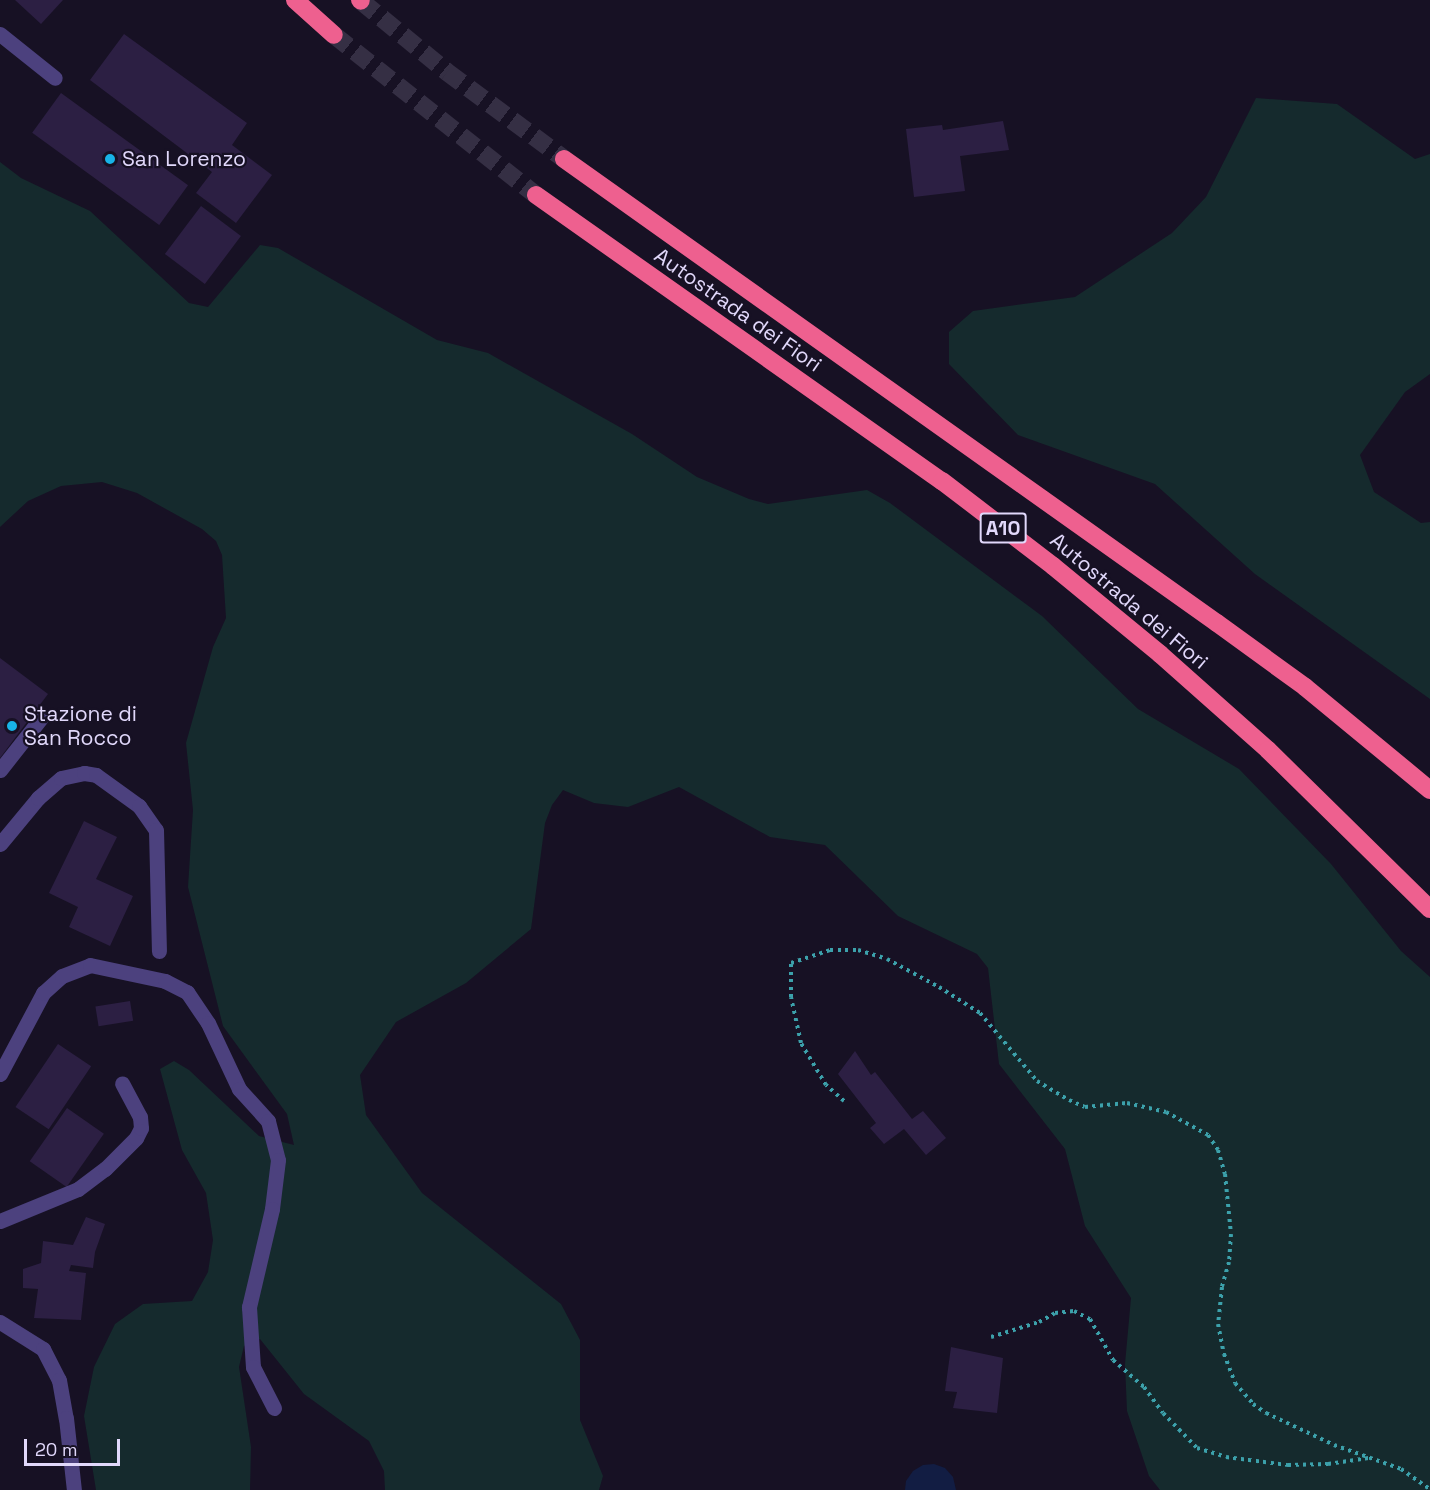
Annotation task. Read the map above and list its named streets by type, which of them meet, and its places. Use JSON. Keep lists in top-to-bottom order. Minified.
{"streets":{"highway":["Autostrada dei Fiori","A10"]},"places":["San Lorenzo","Stazione di San Rocco"],"scale_bar":"20 m"}
